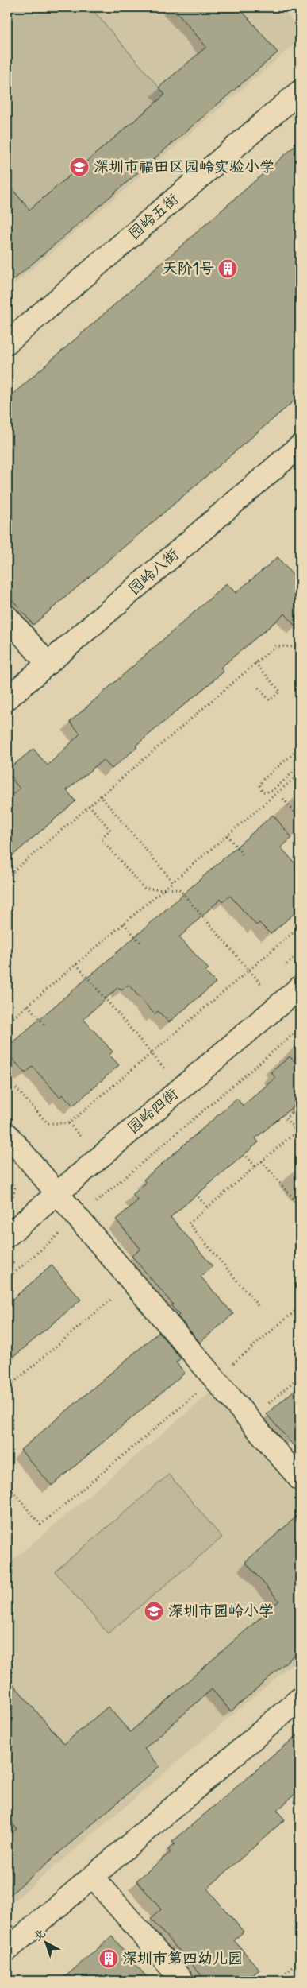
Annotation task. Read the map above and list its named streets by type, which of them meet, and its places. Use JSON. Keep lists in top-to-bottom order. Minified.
{"streets":{"street":["园岭五街","园岭八街","园岭四街"]},"places":{"school or university":["深圳市福田区园岭实验小学","深圳市园岭小学"],"building":["天阶1号","深圳市第四幼儿园"]},"north":"top left"}
